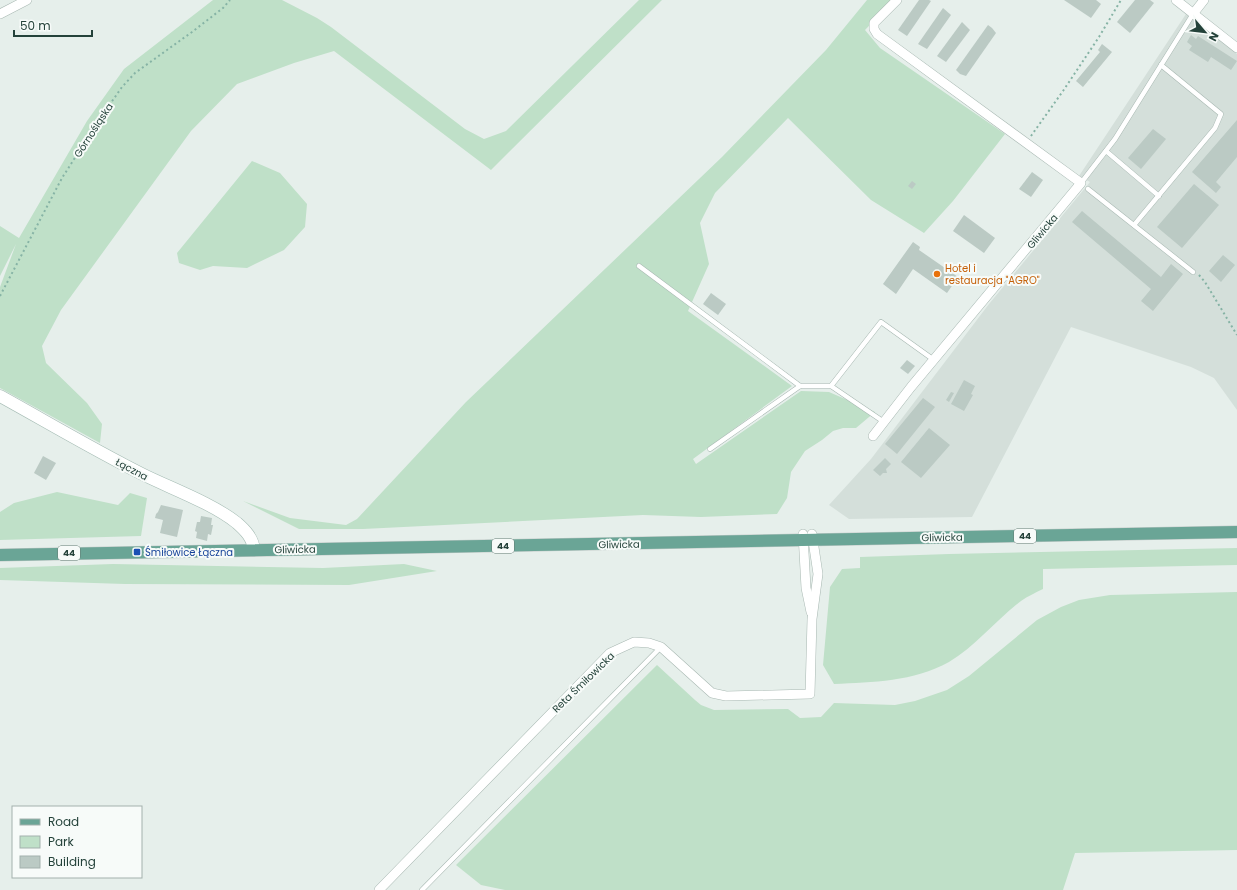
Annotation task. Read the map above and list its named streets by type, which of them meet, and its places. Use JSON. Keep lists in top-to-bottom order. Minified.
{"streets":{"main road":["Gliwicka","44"],"street":["Łączna","Reta Śmiłowicka"],"path":["Górnośląska"]},"crossings":[["Gliwicka","Łączna"]],"places":{"other":["Hotel i restauracja \"AGRO\""],"transit":["Śmiłowice Łączna"]},"legend":["Road","Park","Building"],"scale_bar":"50 m","north":"bottom right"}
